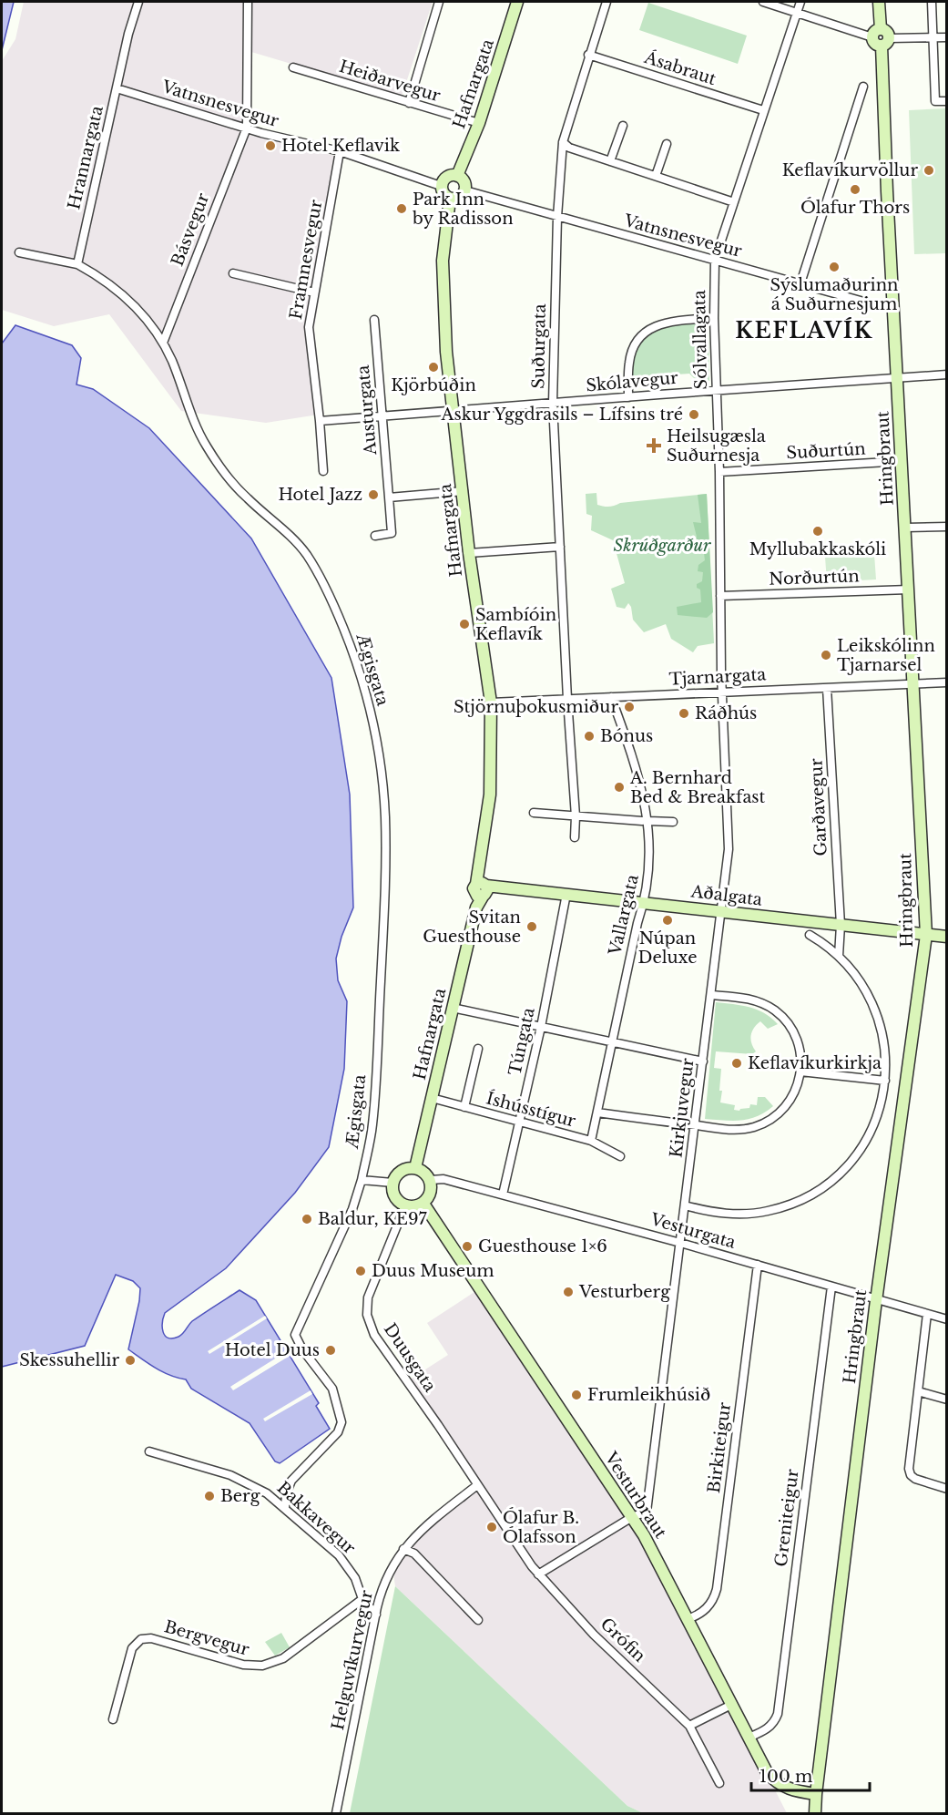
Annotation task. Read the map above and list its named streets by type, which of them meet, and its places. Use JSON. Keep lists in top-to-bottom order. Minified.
{"streets":{"street":["Ásabraut","Heiðarvegur","Hafnargata","Vatnsnesvegur","Hrannargata","Básvegur","Framnesvegur","Sólvallagata","Suðurgata","Skólavegur","Austurgata","Suðurtún","Hringbraut","Norðurtún","Ægisgata","Tjarnargata","Garðavegur","Aðalgata","Vallargata","Túngata","Kirkjuvegur","Íshússtígur","Vesturgata","Duusgata","Birkiteigur","Vesturbraut","Bakkavegur","Greniteigur","Bergvegur","Grófin","Helguvíkurvegur"]},"crossings":[["Ásabraut","Sólvallagata"],["Ásabraut","Suðurgata"],["Heiðarvegur","Hafnargata"],["Hafnargata","Vatnsnesvegur"],["Hafnargata","Skólavegur"],["Hafnargata","Tjarnargata"],["Hafnargata","Aðalgata"],["Hafnargata","Íshússtígur"],["Hafnargata","Vesturgata"],["Hafnargata","Duusgata"],["Hafnargata","Vesturbraut"],["Vatnsnesvegur","Hrannargata"],["Vatnsnesvegur","Básvegur"],["Vatnsnesvegur","Framnesvegur"],["Vatnsnesvegur","Sólvallagata"],["Vatnsnesvegur","Suðurgata"],["Vatnsnesvegur","Hringbraut"],["Hrannargata","Ægisgata"],["Básvegur","Ægisgata"],["Framnesvegur","Skólavegur"],["Sólvallagata","Skólavegur"],["Sólvallagata","Suðurtún"],["Sólvallagata","Norðurtún"],["Sólvallagata","Tjarnargata"],["Sólvallagata","Kirkjuvegur"],["Suðurgata","Skólavegur"],["Suðurgata","Tjarnargata"],["Skólavegur","Austurgata"],["Skólavegur","Hringbraut"],["Suðurtún","Hringbraut"],["Hringbraut","Norðurtún"],["Hringbraut","Tjarnargata"],["Hringbraut","Aðalgata"],["Hringbraut","Vesturgata"],["Hringbraut","Vesturbraut"],["Ægisgata","Bakkavegur"],["Tjarnargata","Garðavegur"],["Tjarnargata","Vallargata"],["Tjarnargata","Kirkjuvegur"],["Garðavegur","Aðalgata"],["Aðalgata","Vallargata"],["Aðalgata","Túngata"],["Aðalgata","Kirkjuvegur"],["Vallargata","Íshússtígur"],["Túngata","Íshússtígur"],["Túngata","Vesturgata"],["Kirkjuvegur","Vesturgata"],["Kirkjuvegur","Vesturbraut"],["Vesturgata","Duusgata"],["Vesturgata","Birkiteigur"],["Vesturgata","Vesturbraut"],["Vesturgata","Greniteigur"],["Duusgata","Vesturbraut"],["Duusgata","Grófin"],["Duusgata","Helguvíkurvegur"],["Birkiteigur","Vesturbraut"],["Vesturbraut","Greniteigur"],["Bakkavegur","Bergvegur"],["Bakkavegur","Helguvíkurvegur"],["Grófin","Helguvíkurvegur"]],"districts":["KEFLAVÍK"],"parks":["Skrúðgarður"],"places":{"other":["Hotel Keflavik","Keflavíkurvöllur","Ólafur Thors","Park Inn by Radisson","Sýslumaðurinn á Suðurnesjum","Kjörbúðin","Askur Yggdrasils – Lífsins tré","Hotel Jazz","Myllubakkaskóli","Sambíóin Keflavík","Leikskólinn Tjarnarsel","Stjörnuþokusmiður","Ráðhús","Bónus","A. Bernhard Bed & Breakfast","Núpan Deluxe","Svitan Guesthouse","Keflavíkurkirkja","Baldur, KE97","Guesthouse 1×6","Duus Museum","Vesturberg","Hotel Duus","Skessuhellir","Frumleikhúsið","Berg","Ólafur B. Ólafsson"],"health":["Heilsugæsla Suðurnesja"]},"scale_bar":"100 m"}
